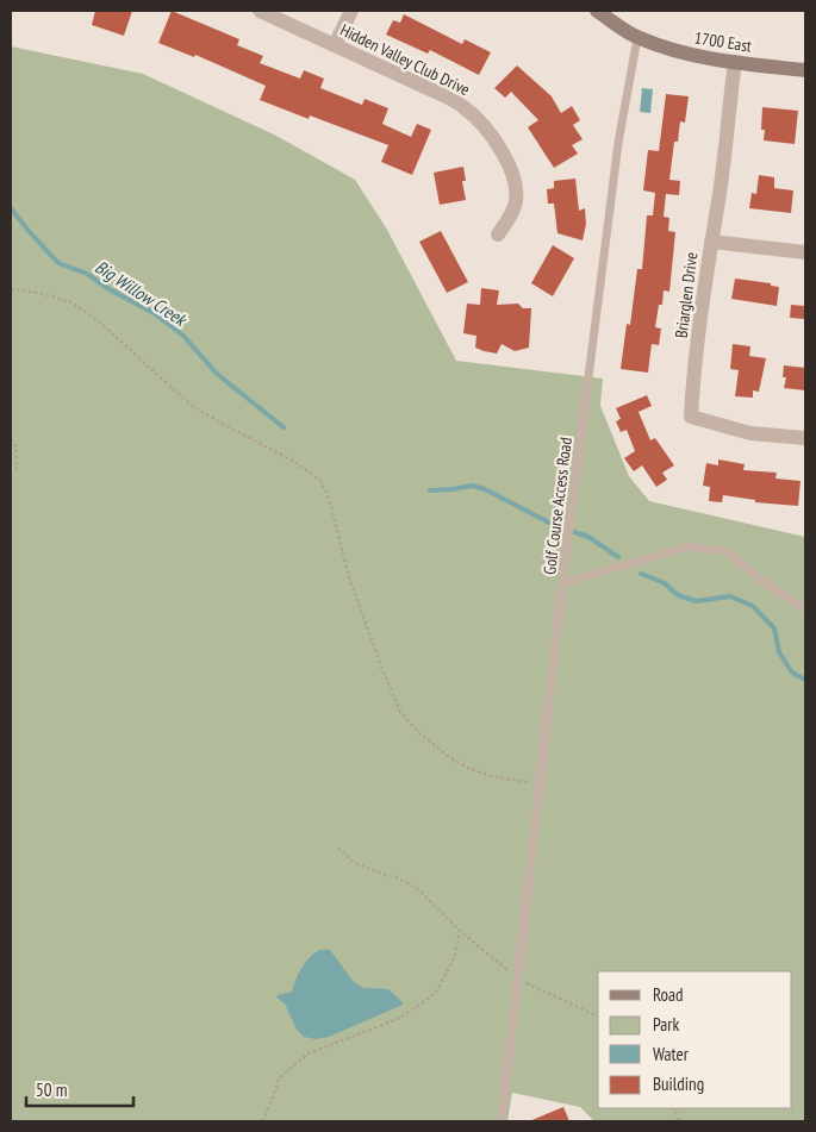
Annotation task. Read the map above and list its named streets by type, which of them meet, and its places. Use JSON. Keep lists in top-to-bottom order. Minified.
{"streets":{"main road":["1700 East"],"street":["Hidden Valley Club Drive","Briarglen Drive"],"lane":["Golf Course Access Road"]},"crossings":[["1700 East","Briarglen Drive"],["1700 East","Golf Course Access Road"]],"water":["Big Willow Creek"],"legend":["Road","Park","Water","Building"],"scale_bar":"50 m"}
